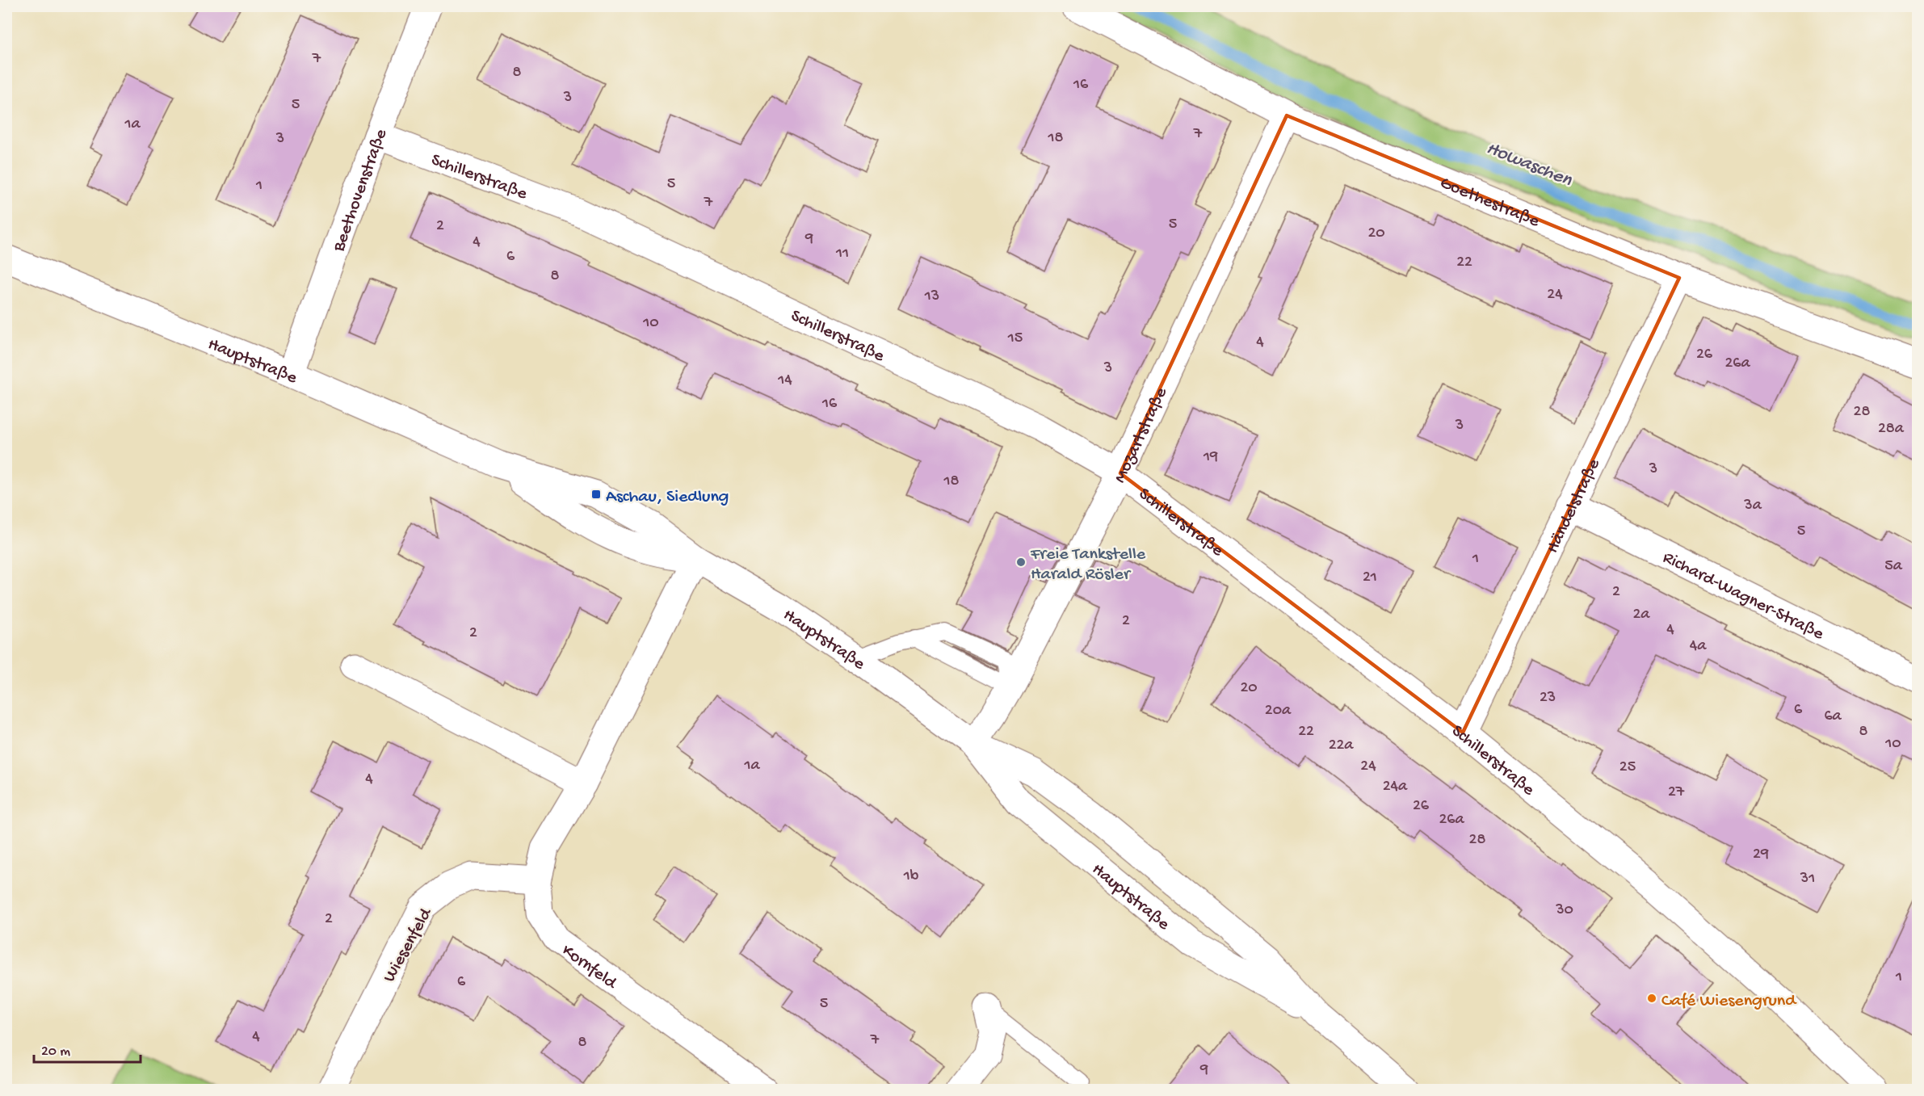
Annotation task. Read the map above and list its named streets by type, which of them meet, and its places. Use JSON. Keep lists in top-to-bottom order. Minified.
{"streets":{"street":["Schillerstraße","Beethovenstraße","Goethestraße","Hauptstraße","Mozartstraße","Händelstraße","Richard-Wagner-Straße","Wiesenfeld","Kornfeld"]},"crossings":[["Schillerstraße","Beethovenstraße"],["Schillerstraße","Mozartstraße"],["Schillerstraße","Händelstraße"],["Beethovenstraße","Hauptstraße"],["Goethestraße","Mozartstraße"],["Goethestraße","Händelstraße"],["Hauptstraße","Mozartstraße"],["Hauptstraße","Kornfeld"],["Händelstraße","Richard-Wagner-Straße"],["Wiesenfeld","Kornfeld"]],"water":["Howaschen"],"places":{"transit":["Aschau, Siedlung"],"other":["Freie Tankstelle Harald Rösler","Café Wiesengrund"]},"house_numbers":["7","8","16","3","5","1a","7","18","3","5","1","7","5","2","20","9","4","11","6","22","8","24","13","10","15","4","26","26a","3","14","16","28","3","28a","19","3","18","3a","5","1","5a","21","2","2a","2","4","2","4a","20","23","6","20a","6a","22","8","10","22a","1a","24","25","4","24a","27","26","26a","28","29","1b","31","30","2","1","6","5","4","7","8","9"],"scale_bar":"20 m"}
